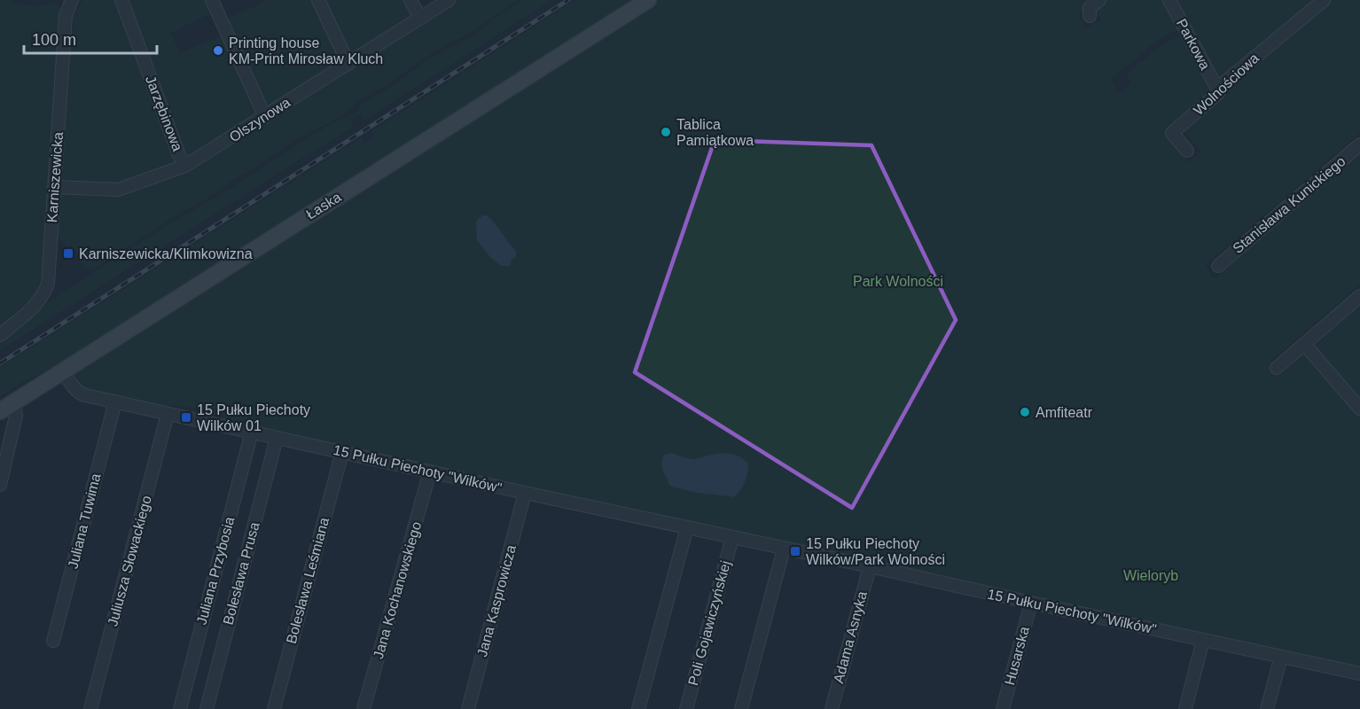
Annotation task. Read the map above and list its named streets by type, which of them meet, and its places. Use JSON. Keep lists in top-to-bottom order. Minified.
{"streets":{"main road":["Łaska"],"street":["Parkowa","Wolnościowa","Jarzębinowa","Olszynowa","Karniszewicka","Stanisława Kunickiego","15 Pułku Piechoty \"Wilków\"","Juliana Tuwima","Juliusza Słowackiego","Juliana Przybosia","Bolesława Prusa","Bolesława Leśmiana","Jana Kochanowskiego","Jana Kasprowicza","Poli Gojawiczyńskiej","Adama Asnyka","Husarska"]},"crossings":[["Parkowa","Wolnościowa"],["Jarzębinowa","Olszynowa"],["Olszynowa","Karniszewicka"],["Łaska","15 Pułku Piechoty \"Wilków\""],["15 Pułku Piechoty \"Wilków\"","Juliana Tuwima"],["15 Pułku Piechoty \"Wilków\"","Juliusza Słowackiego"],["15 Pułku Piechoty \"Wilków\"","Juliana Przybosia"],["15 Pułku Piechoty \"Wilków\"","Bolesława Prusa"],["15 Pułku Piechoty \"Wilków\"","Bolesława Leśmiana"],["15 Pułku Piechoty \"Wilków\"","Jana Kochanowskiego"],["15 Pułku Piechoty \"Wilków\"","Jana Kasprowicza"],["15 Pułku Piechoty \"Wilków\"","Poli Gojawiczyńskiej"],["15 Pułku Piechoty \"Wilków\"","Adama Asnyka"],["15 Pułku Piechoty \"Wilków\"","Husarska"]],"parks":["Park Wolności","Wieloryb"],"places":{"other":["Printing house KM-Print Mirosław Kluch","Tablica Pamiątkowa","Amfiteatr"],"transit":["Karniszewicka/Klimkowizna","15 Pułku Piechoty Wilków 01","15 Pułku Piechoty Wilków/Park Wolności"]},"scale_bar":"100 m"}
